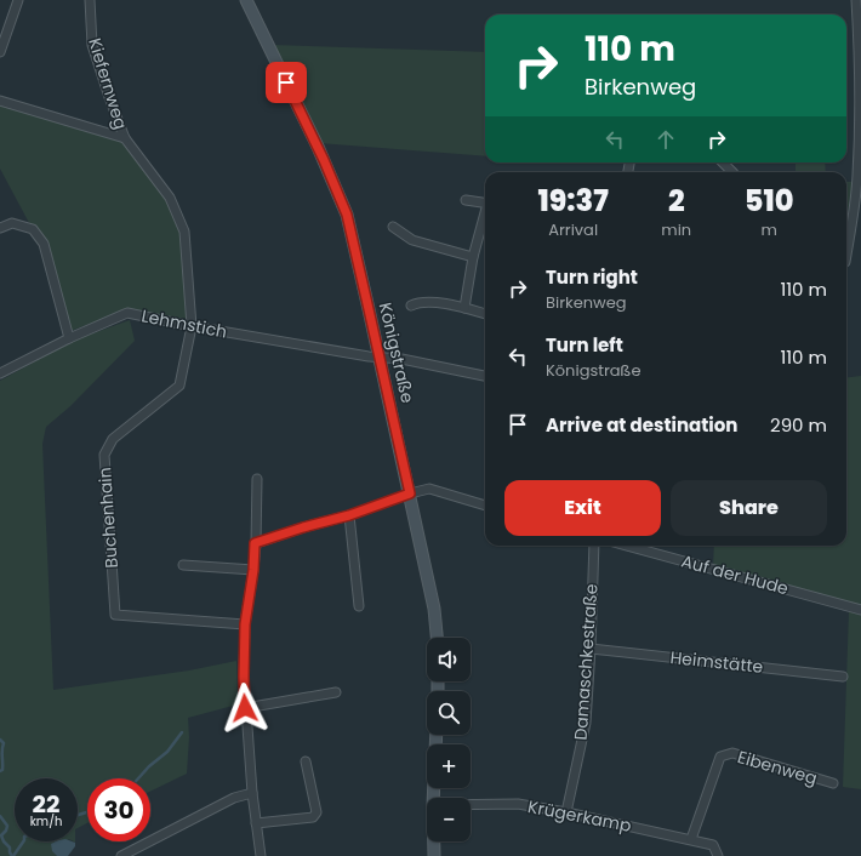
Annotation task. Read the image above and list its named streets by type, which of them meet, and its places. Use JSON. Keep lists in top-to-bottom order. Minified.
{"streets":{"main road":["Königstraße"],"street":["Kiefernweg","Lehmstich","Buchenhain","Auf der Hude","Damaschkestraße","Heimstätte","Eibenweg","Krügerkamp"]},"crossings":[["Kiefernweg","Lehmstich"],["Kiefernweg","Buchenhain"],["Lehmstich","Königstraße"],["Lehmstich","Buchenhain"],["Damaschkestraße","Heimstätte"],["Damaschkestraße","Krügerkamp"],["Eibenweg","Krügerkamp"]],"page":{"turn":["110 m","Birkenweg"],"eta":["19:37","Arrival","2","min","510","m"],"list":[{"name":"Turn right","note":"Birkenweg","value":"110 m"},{"name":"Turn left","note":"Königstraße","value":"110 m"},{"name":"Arrive at destination","value":"290 m"}],"buttons":["Exit","Share"],"map_buttons":["+","−"],"speed":"22 km/h","limit":"30"}}
